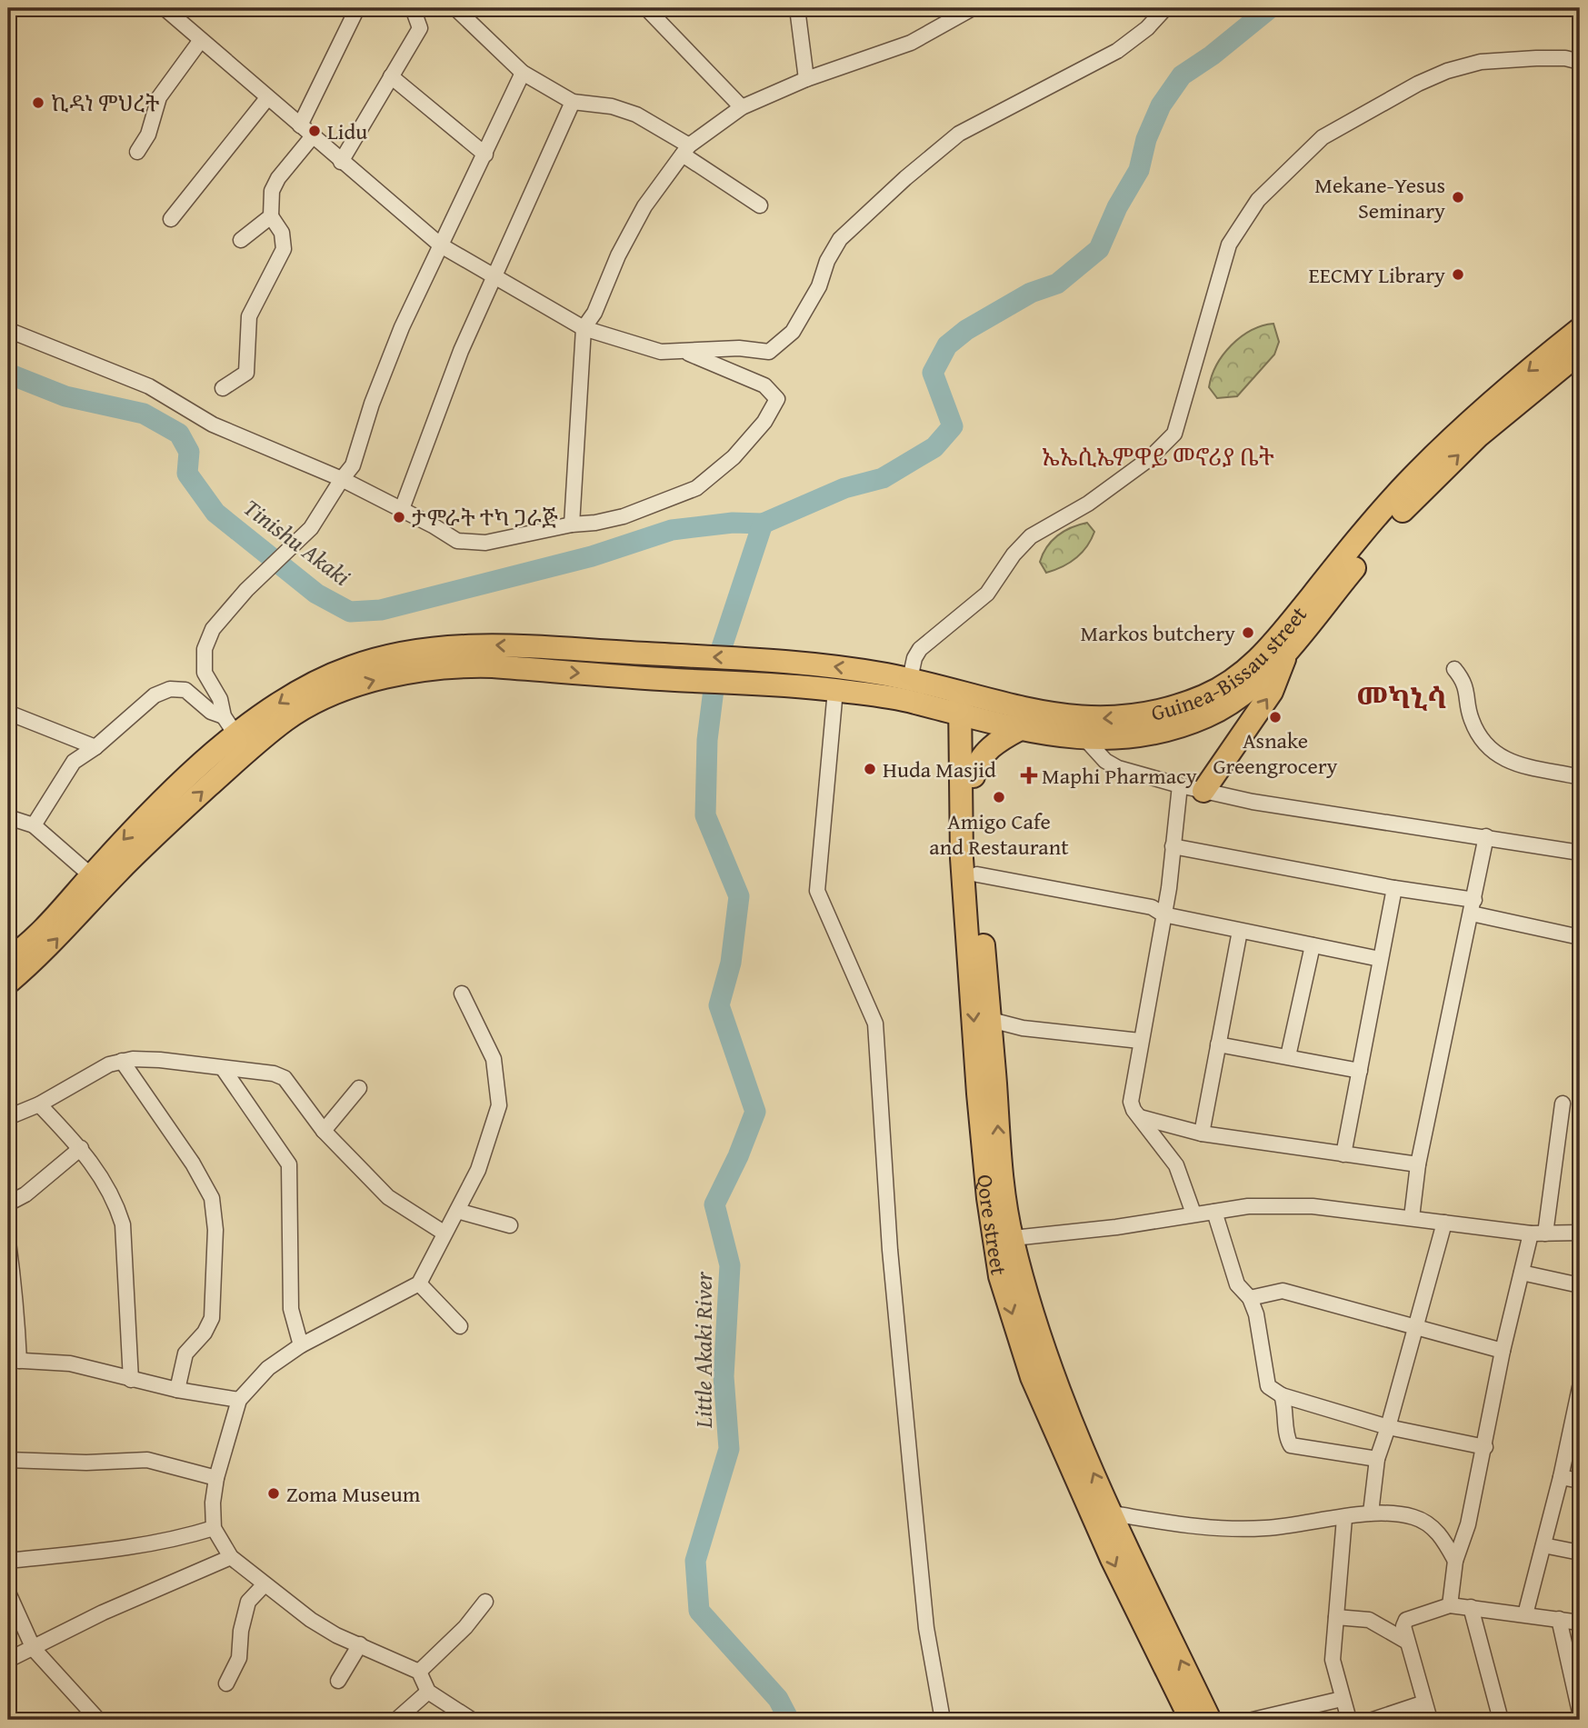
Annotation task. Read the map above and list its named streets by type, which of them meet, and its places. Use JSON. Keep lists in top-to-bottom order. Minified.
{"streets":{"main road":["Guinea-Bissau street","Qore street"]},"crossings":[["Guinea-Bissau street","Qore street"]],"districts":["ኤኤሲኤምዋይ መኖሪያ ቤት","መካኒሳ"],"water":["Tinishu Akaki","Little Akaki River"],"places":{"other":["ኪዳነ ምህረት","Lidu","Mekane-Yesus Seminary","EECMY Library","ታምራት ተካ ጋራጅ","Markos butchery","Asnake Greengrocery","Huda Masjid","Amigo Cafe and Restaurant","Zoma Museum"],"health":["Maphi Pharmacy"]}}
